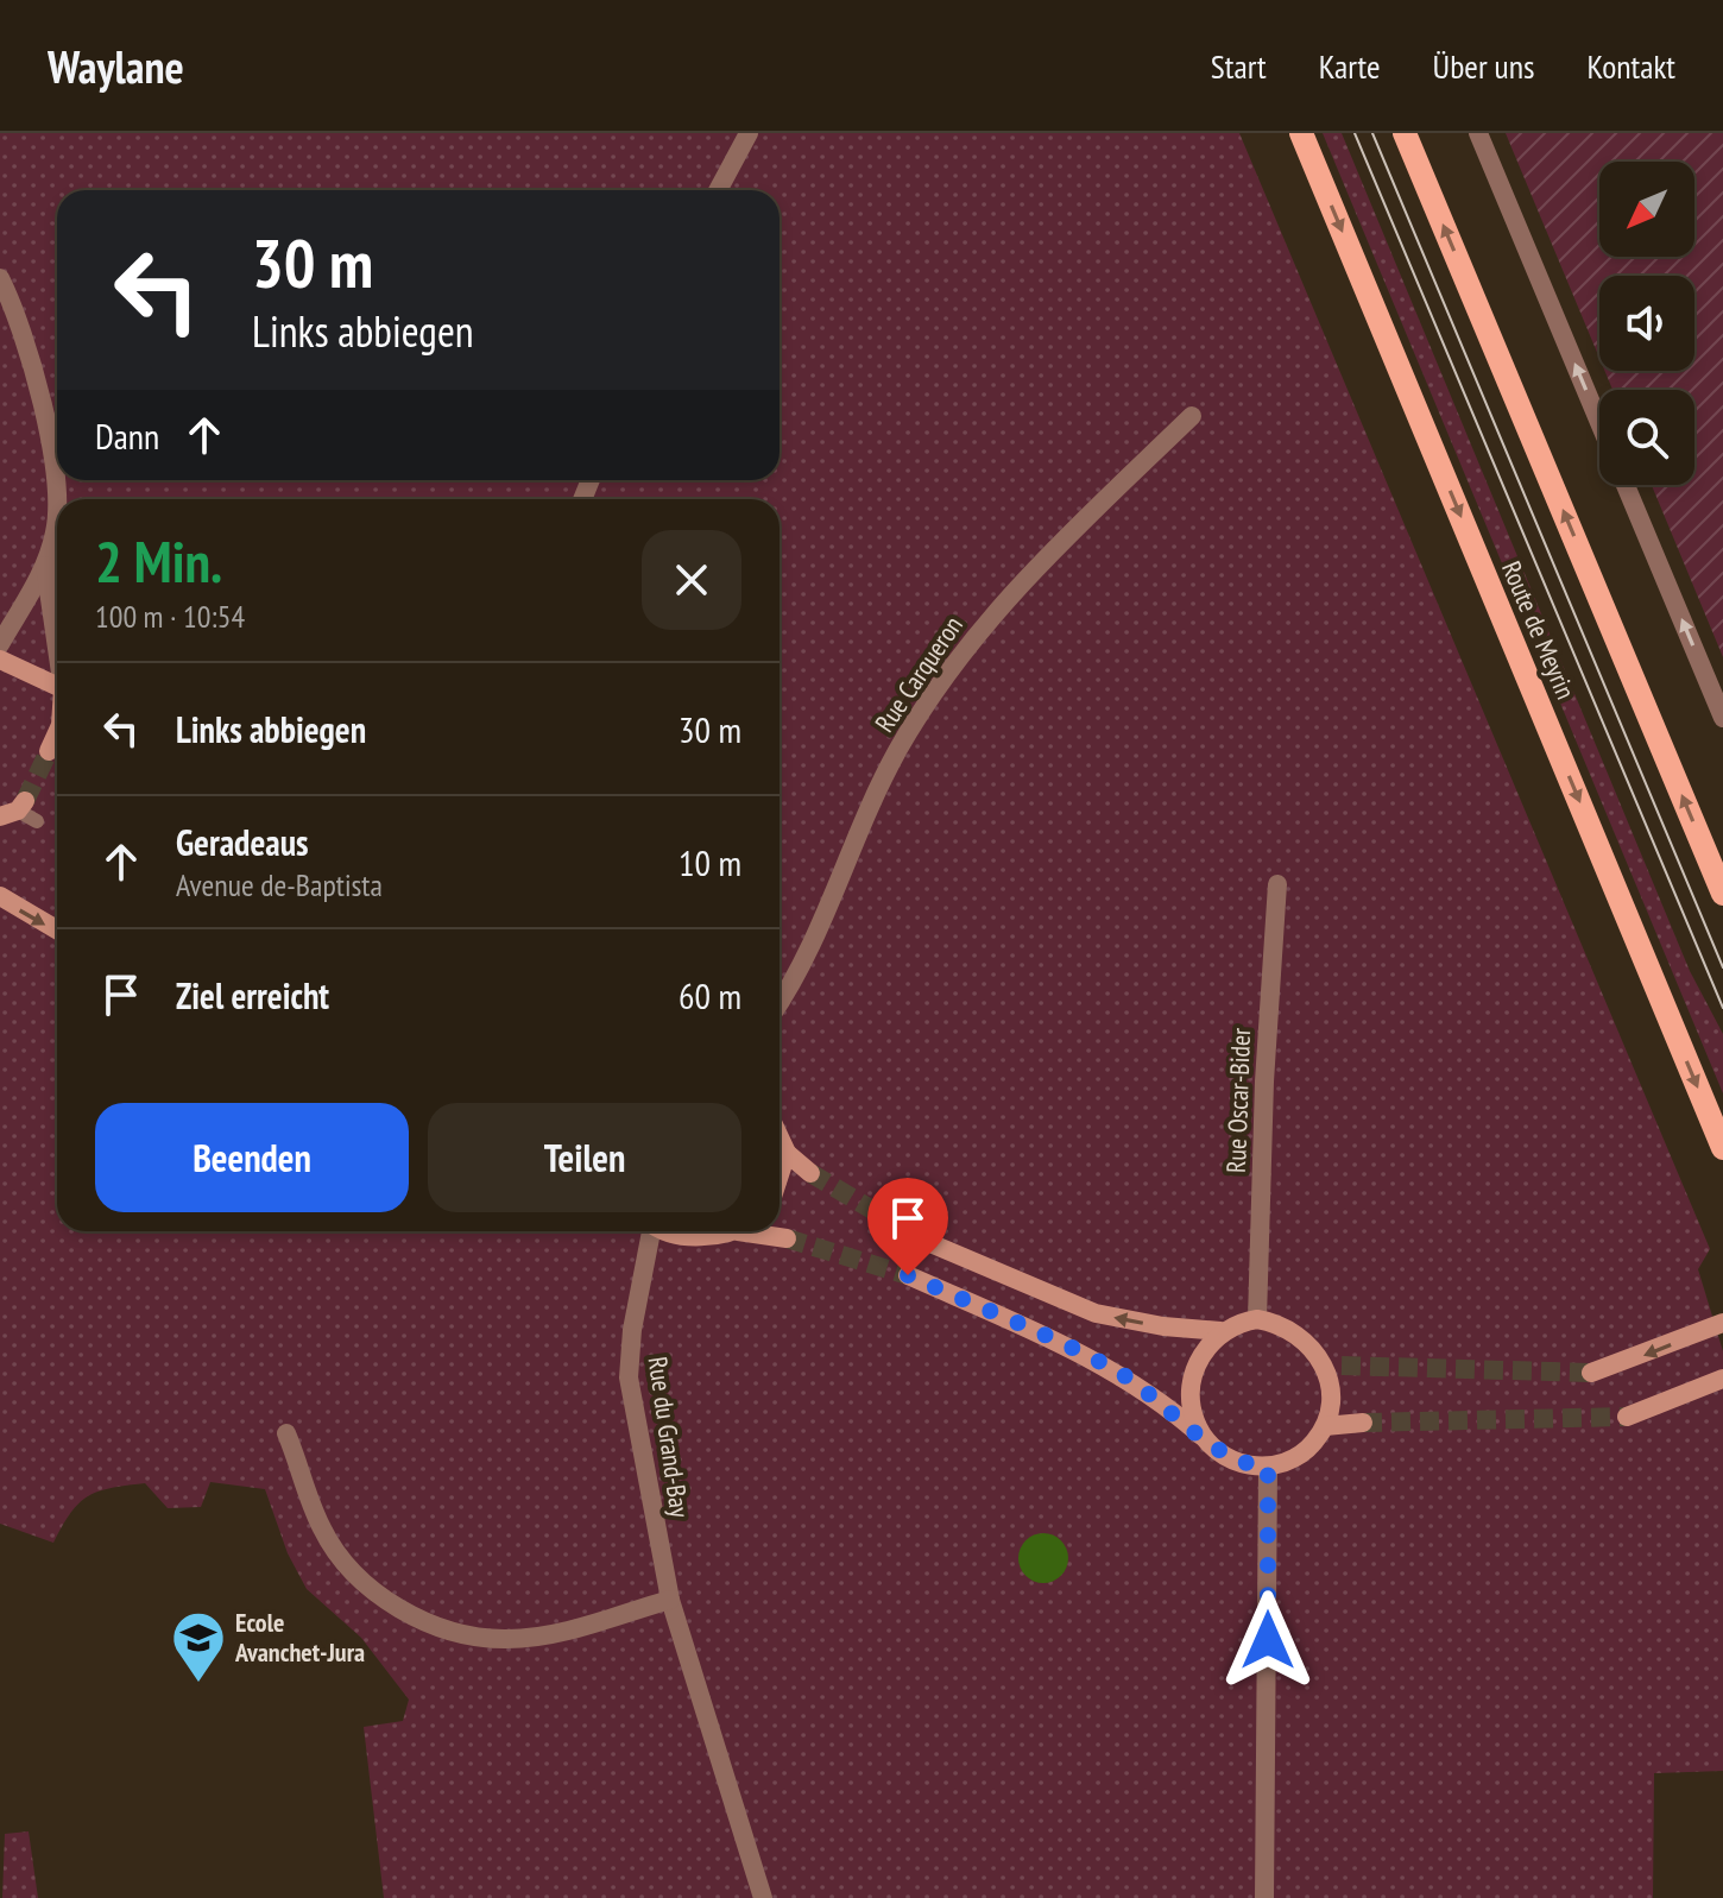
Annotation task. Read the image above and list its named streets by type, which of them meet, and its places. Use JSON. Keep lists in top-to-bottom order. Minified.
{"streets":{"main road":["Route de Meyrin"],"street":["Rue Carqueron","Rue Oscar-Bider","Rue du Grand-Bay"]},"places":{"school or university":["Ecole Avanchet-Jura"]},"north":"bottom left","page":{"header":"Waylane","nav":["Start","Karte","Über uns","Kontakt"],"turn":["30 m","Links abbiegen"],"then":"Dann","heading":["2 Min.","100 m · 10:54"],"list":[{"name":"Links abbiegen","value":"30 m"},{"name":"Geradeaus","note":"Avenue de-Baptista","value":"10 m"},{"name":"Ziel erreicht","value":"60 m"}],"buttons":["Beenden","Teilen"]}}
